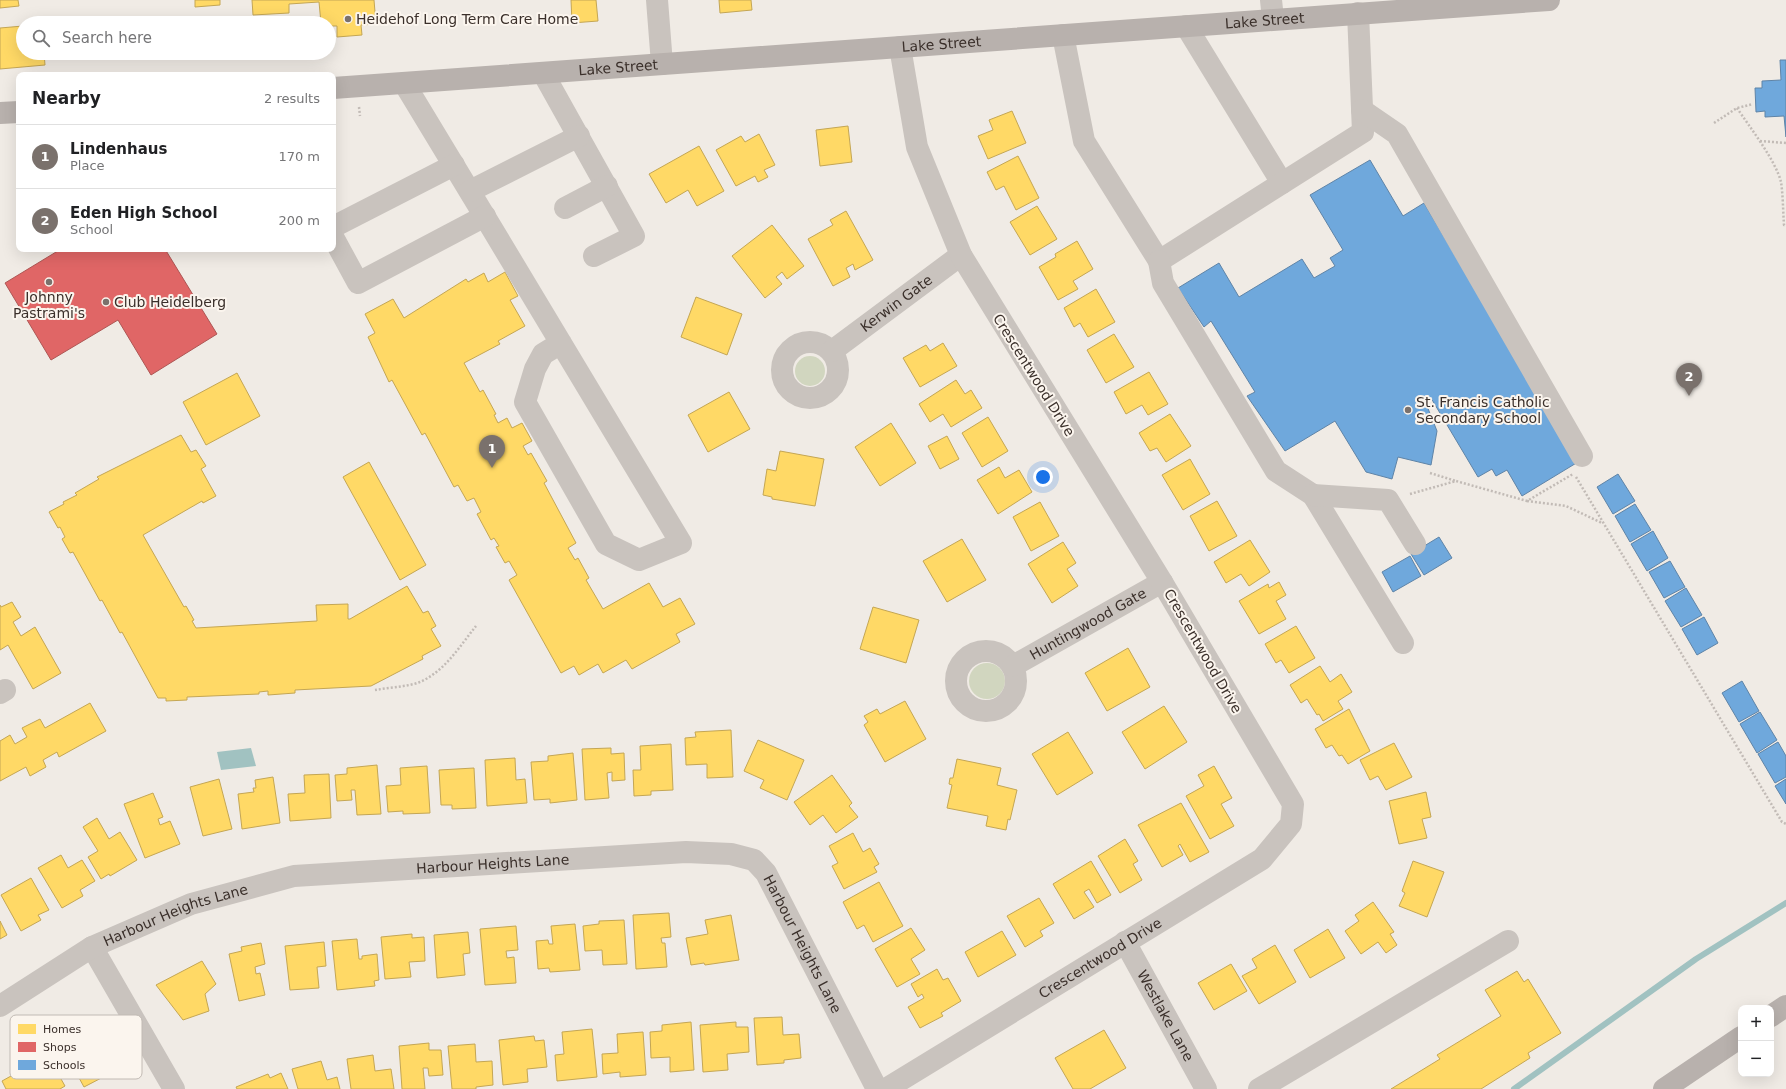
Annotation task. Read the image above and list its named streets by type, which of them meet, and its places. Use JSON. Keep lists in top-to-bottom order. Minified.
{"streets":{"main road":["Lake Street"],"street":["Kerwin Gate","Crescentwood Drive","Huntingwood Gate","Harbour Heights Lane","Westlake Lane"]},"crossings":[["Lake Street","Crescentwood Drive"],["Kerwin Gate","Crescentwood Drive"],["Crescentwood Drive","Huntingwood Gate"],["Crescentwood Drive","Westlake Lane"]],"places":["Heidehof Long Term Care Home","Johnny Pastrami's","Club Heidelberg","St. Francis Catholic Secondary School"],"legend":["Homes","Shops","Schools"],"page":{"search":"Search here","heading":["Nearby","2 results"],"list":[{"mark":"1","name":"Lindenhaus","note":"Place","value":"170 m"},{"mark":"2","name":"Eden High School","note":"School","value":"200 m"}],"pins":["2","1"],"map_buttons":["+","−"]}}
